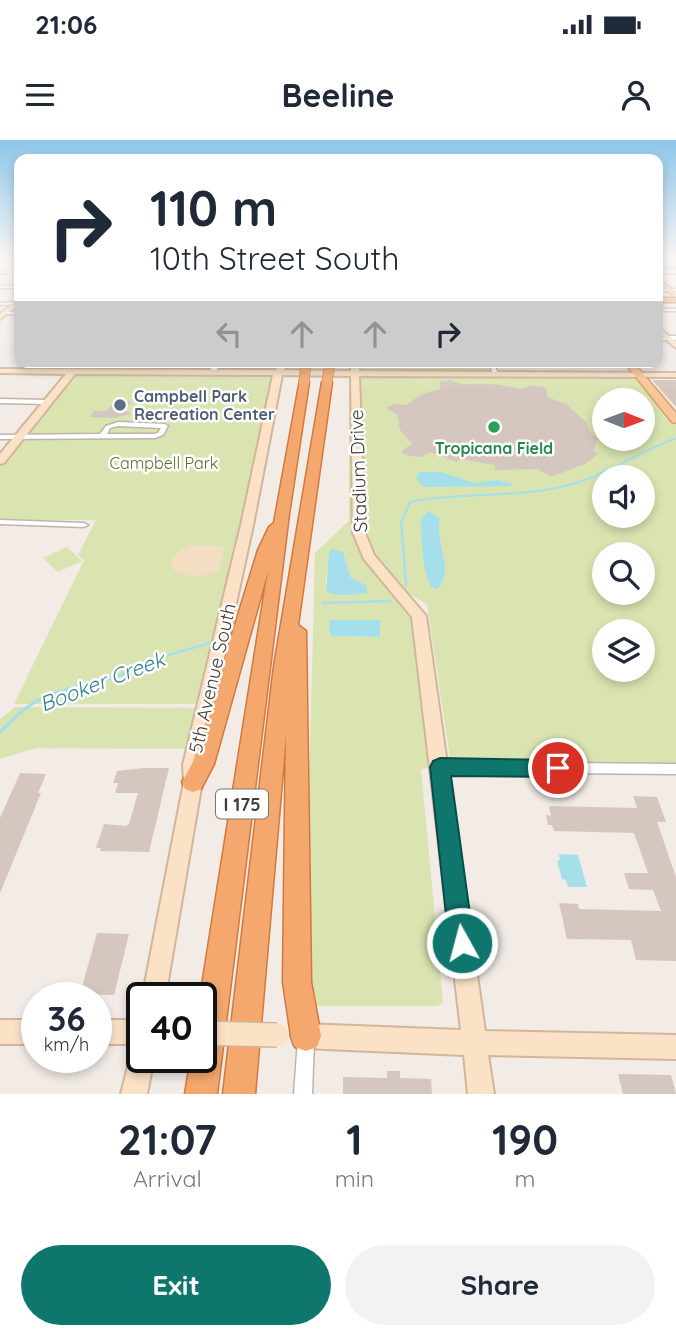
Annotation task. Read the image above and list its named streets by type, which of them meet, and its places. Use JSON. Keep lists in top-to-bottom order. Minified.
{"streets":{"highway":["I 175"],"street":["Stadium Drive","5th Avenue South"]},"water":["Booker Creek"],"parks":["Campbell Park"],"places":["Campbell Park Recreation Center","Tropicana Field"],"north":"right","page":{"status":"21:06","header":"Beeline","turn":["110 m","10th Street South"],"speed":"36 km/h","limit":"40","eta":["21:07","Arrival","1","min","190","m"],"buttons":["Exit","Share"]}}
